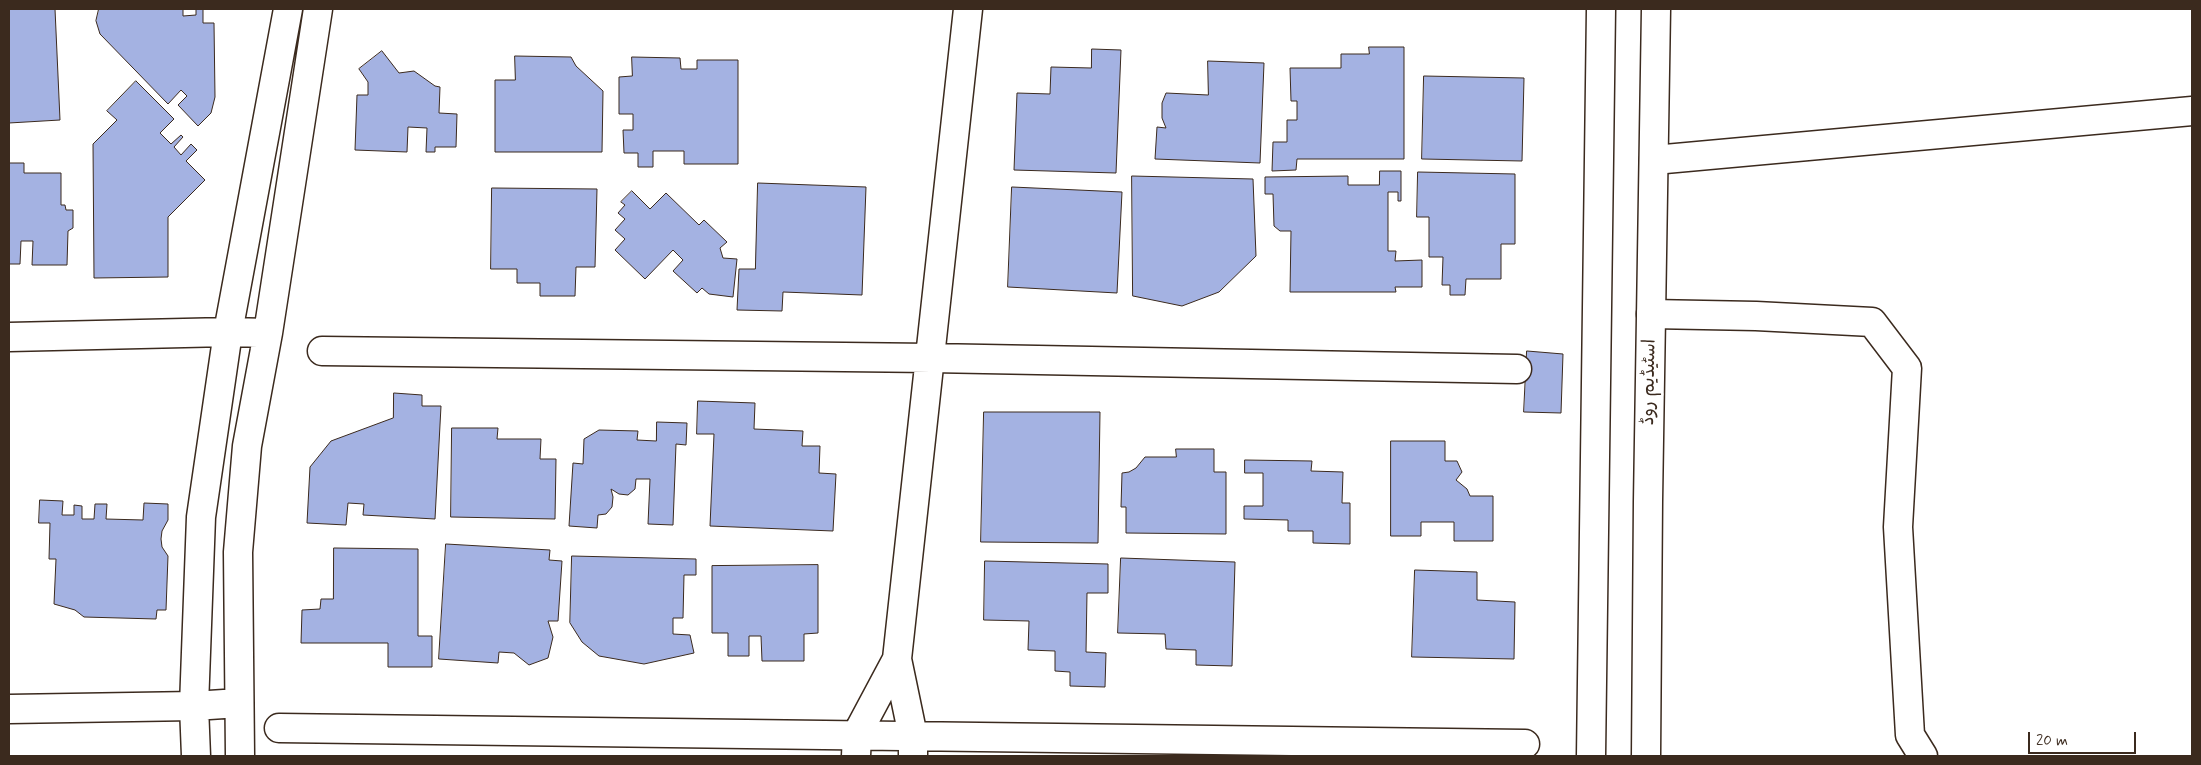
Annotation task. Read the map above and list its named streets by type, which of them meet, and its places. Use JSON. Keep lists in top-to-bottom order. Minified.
{"streets":{"street":["اسٹیڈیم روڈ"]},"scale_bar":"20 m"}
